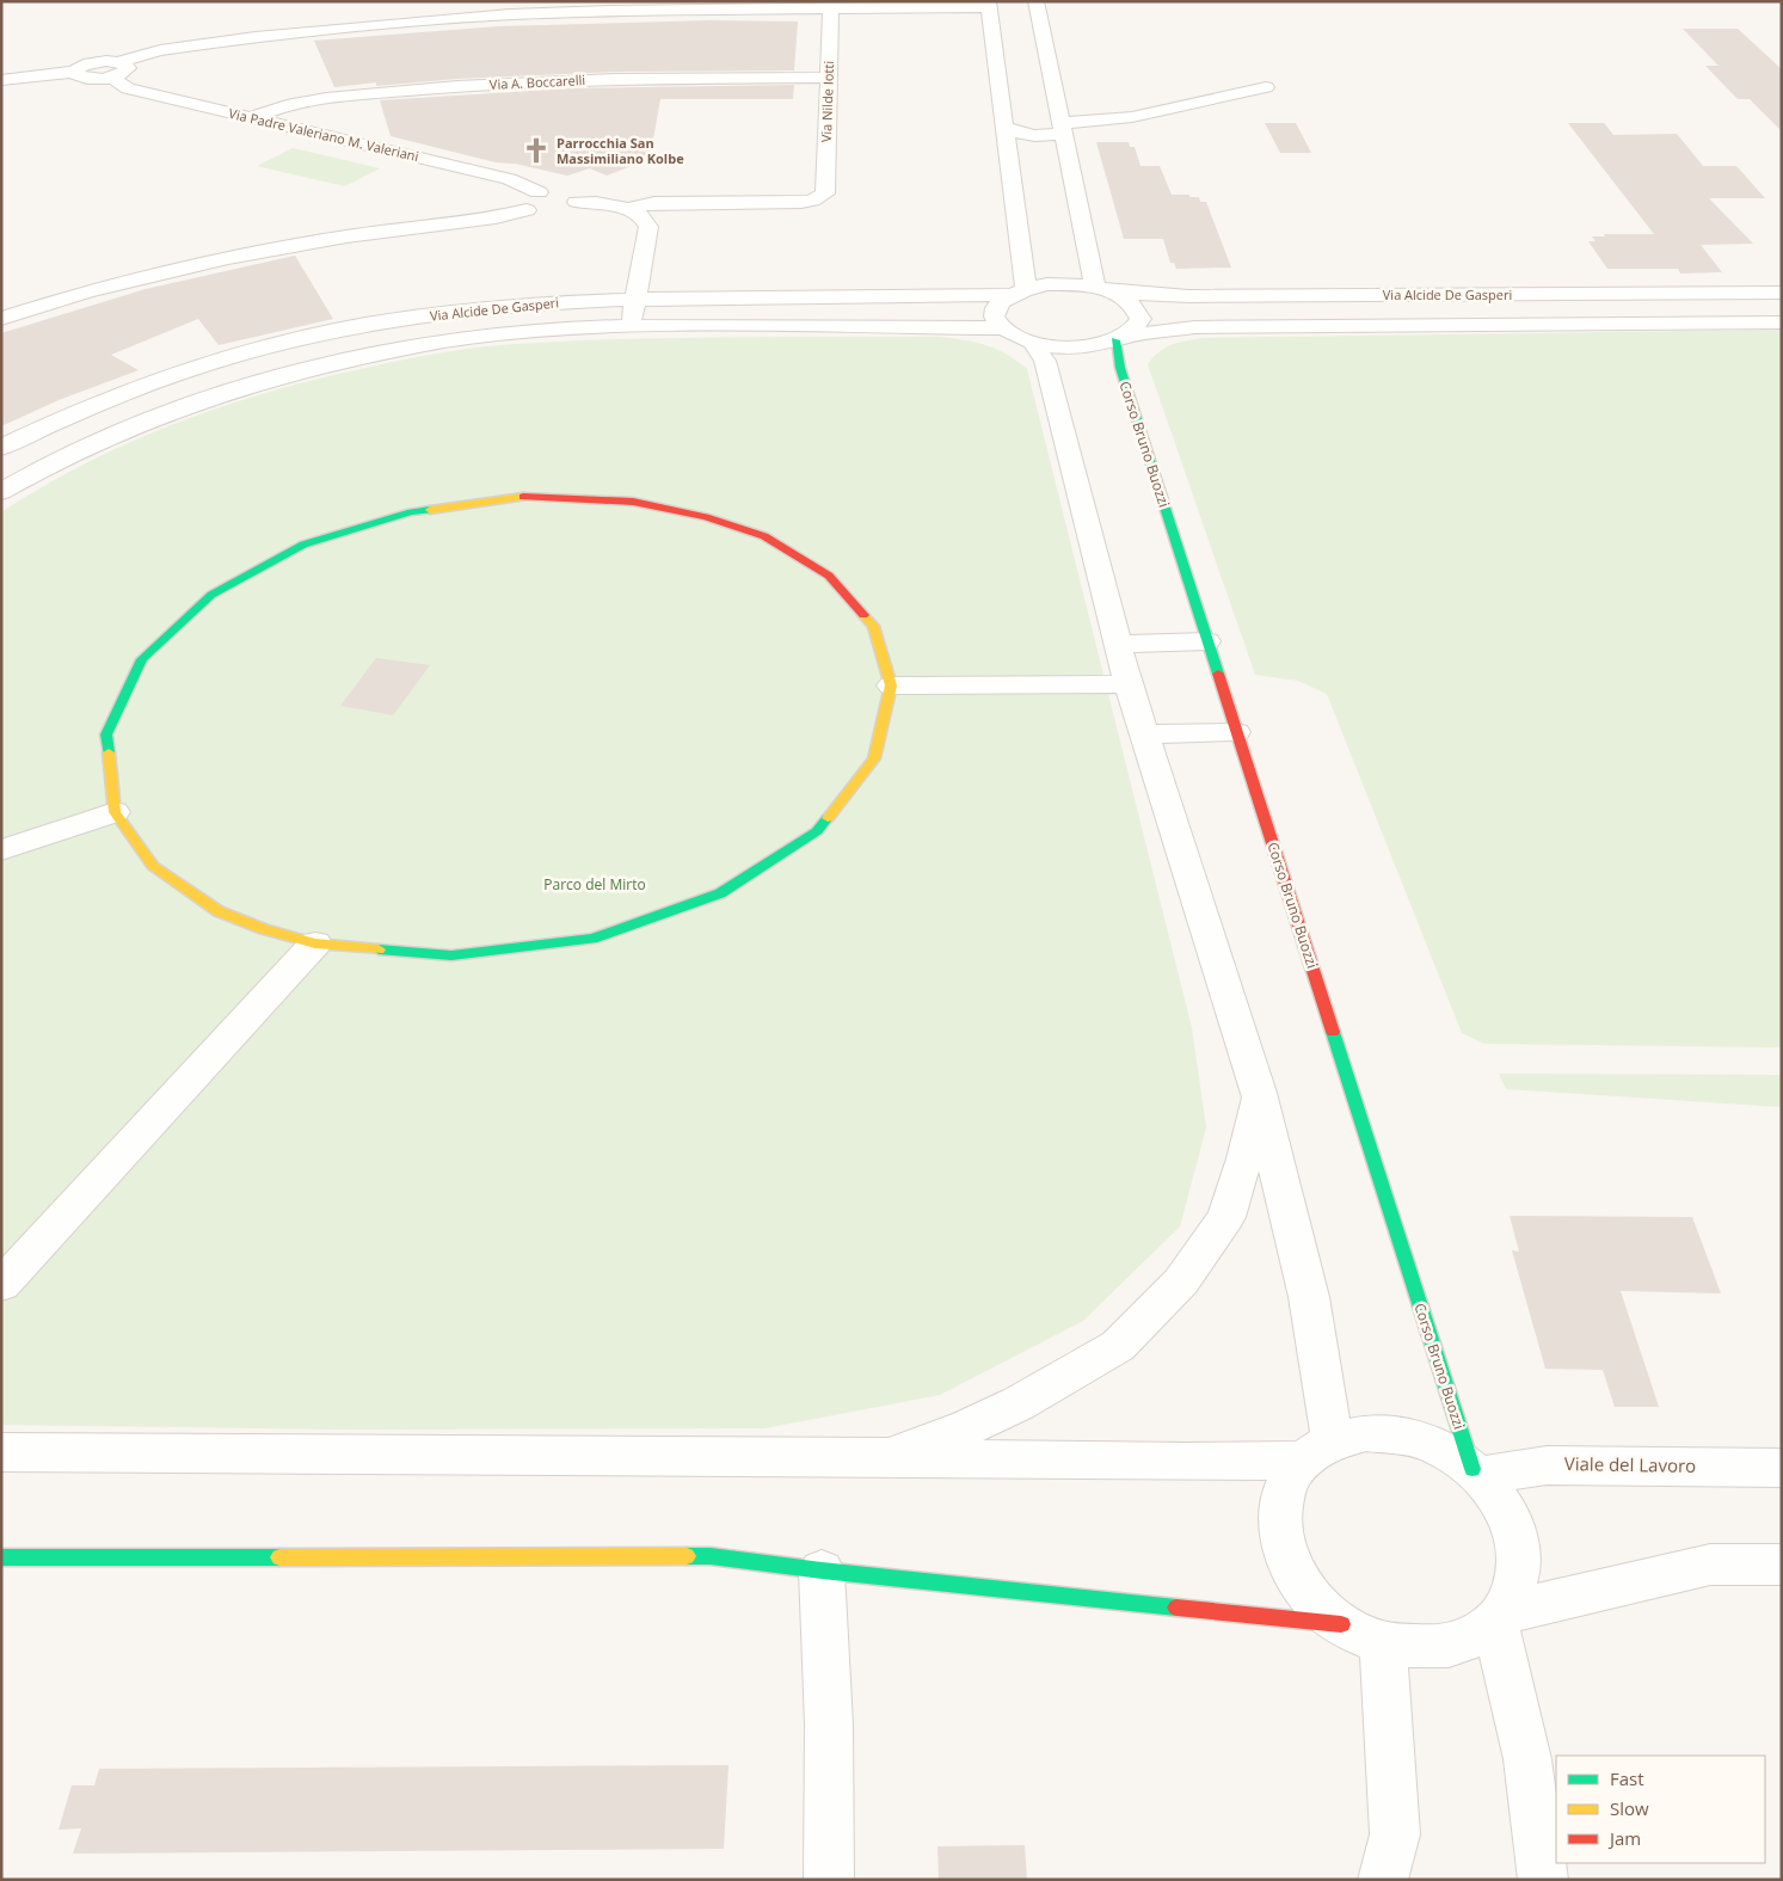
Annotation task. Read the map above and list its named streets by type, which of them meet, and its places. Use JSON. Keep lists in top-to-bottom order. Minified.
{"streets":{"street":["Via A. Boccarelli","Via Nilde Iotti","Via Padre Valeriano M. Valeriani","Via Alcide De Gasperi","Corso Bruno Buozzi","Viale del Lavoro"]},"crossings":[["Via A. Boccarelli","Via Nilde Iotti"],["Via A. Boccarelli","Via Padre Valeriano M. Valeriani"],["Via Alcide De Gasperi","Corso Bruno Buozzi"],["Corso Bruno Buozzi","Viale del Lavoro"]],"parks":["Parco del Mirto"],"places":{"church":["Parrocchia San Massimiliano Kolbe"]},"legend":["Fast","Slow","Jam"]}
